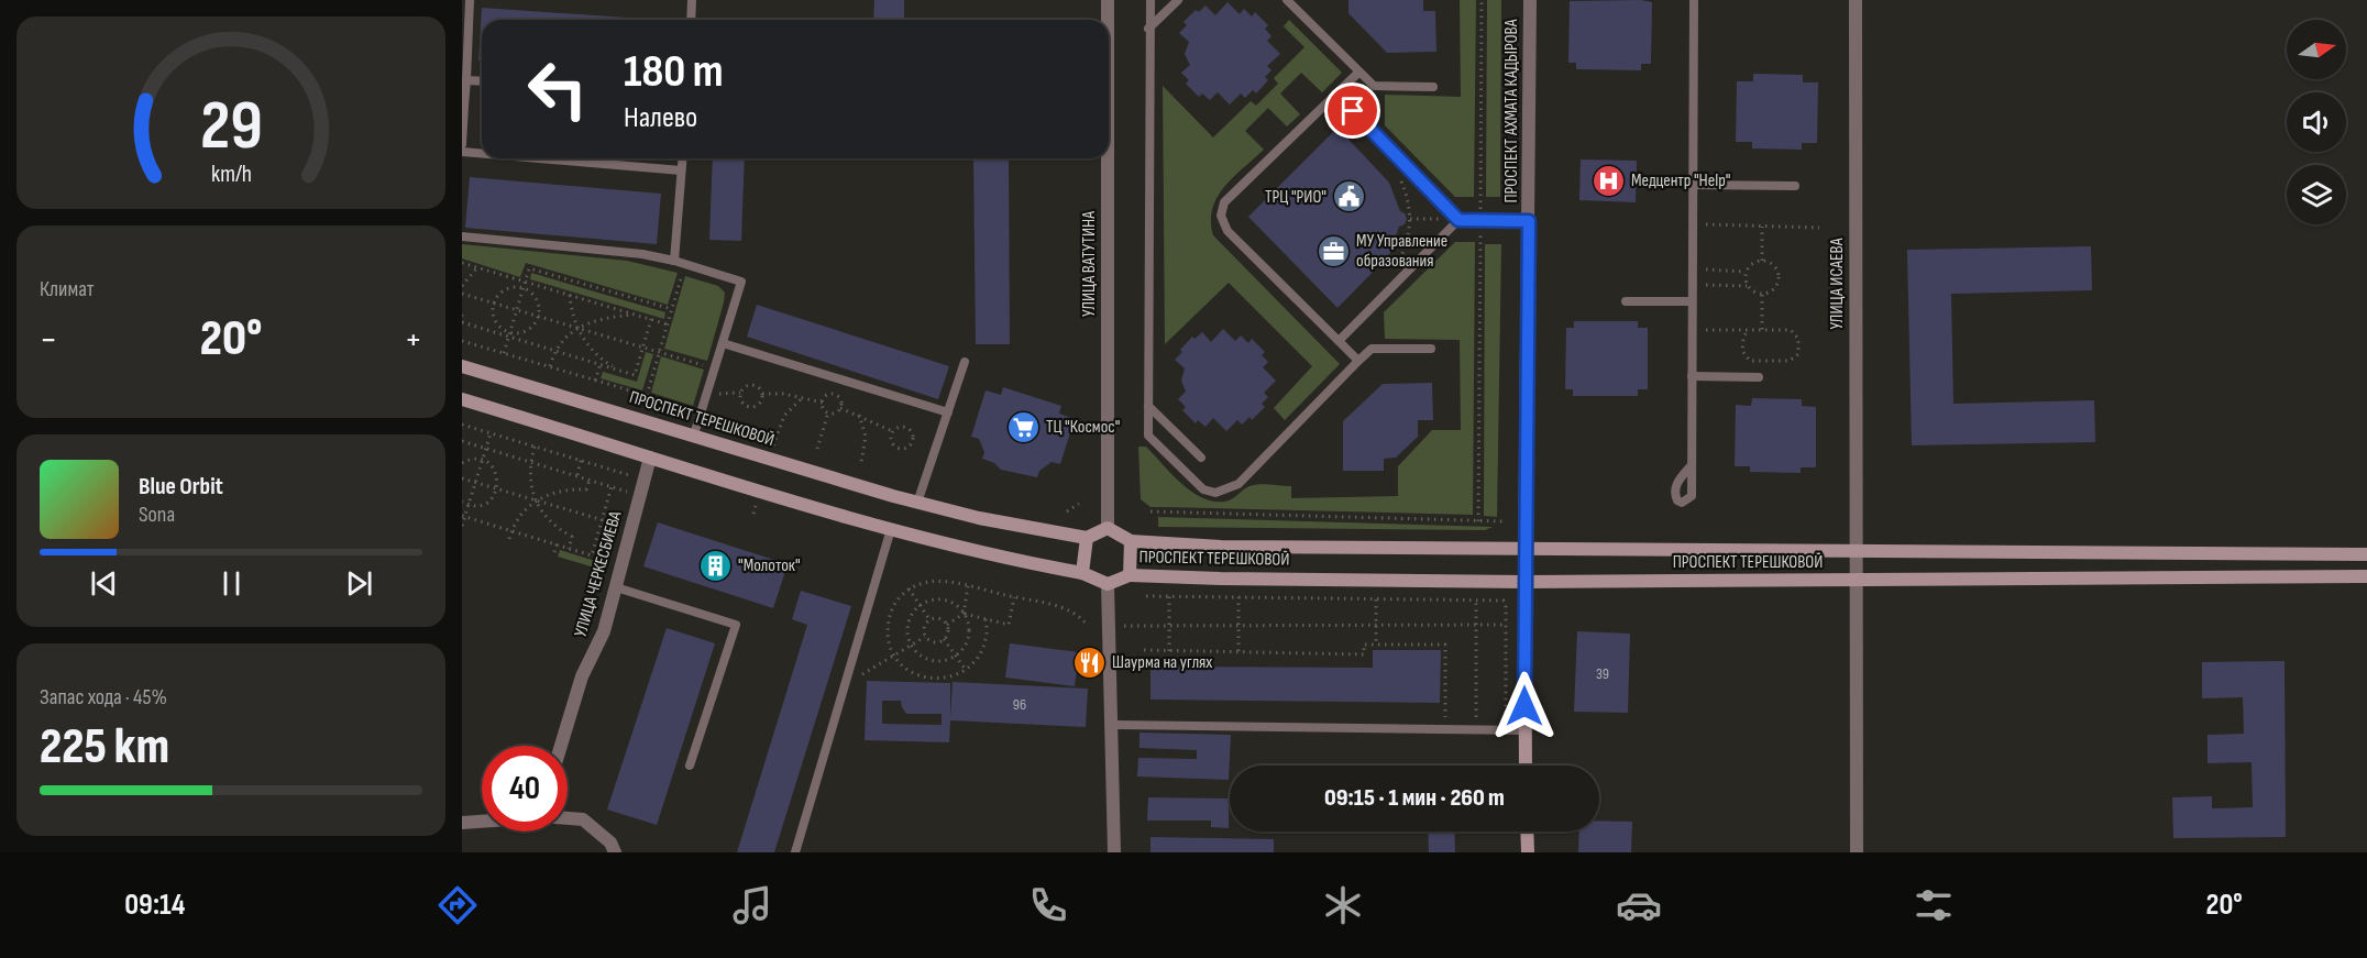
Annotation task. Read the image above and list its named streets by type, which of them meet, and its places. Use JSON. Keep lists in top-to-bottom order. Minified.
{"streets":{"main road":["ПРОСПЕКТ АХМАТА КАДЫРОВА","ПРОСПЕКТ ТЕРЕШКОВОЙ"],"street":["УЛИЦА ВАТУТИНА","УЛИЦА ИСАЕВА","УЛИЦА ЧЕРКЕСБИЕВА"]},"crossings":[["ПРОСПЕКТ АХМАТА КАДЫРОВА","ПРОСПЕКТ ТЕРЕШКОВОЙ"],["УЛИЦА ВАТУТИНА","ПРОСПЕКТ ТЕРЕШКОВОЙ"],["УЛИЦА ИСАЕВА","ПРОСПЕКТ ТЕРЕШКОВОЙ"]],"places":{"hospital":["Медцентр \"Help\""],"public building":["ТРЦ \"РИО\""],"office":["МУ Управление образования"],"supermarket":["ТЦ \"Космос\""],"building":["\"Молоток\""],"restaurant":["Шаурма на углях"]},"house_numbers":["39","96"],"north":"right","page":{"turn":["180 m","Налево"],"tile":["Климат",["Запас хода · 45%","225 km"]],"heat":["−","20°","+"],"song":["Blue Orbit","Sona"],"limit":"40","trip":"09:15 · 1 мин · 260 m","tabs":["09:14","20°"],"gauge":["29","km/h"]}}
